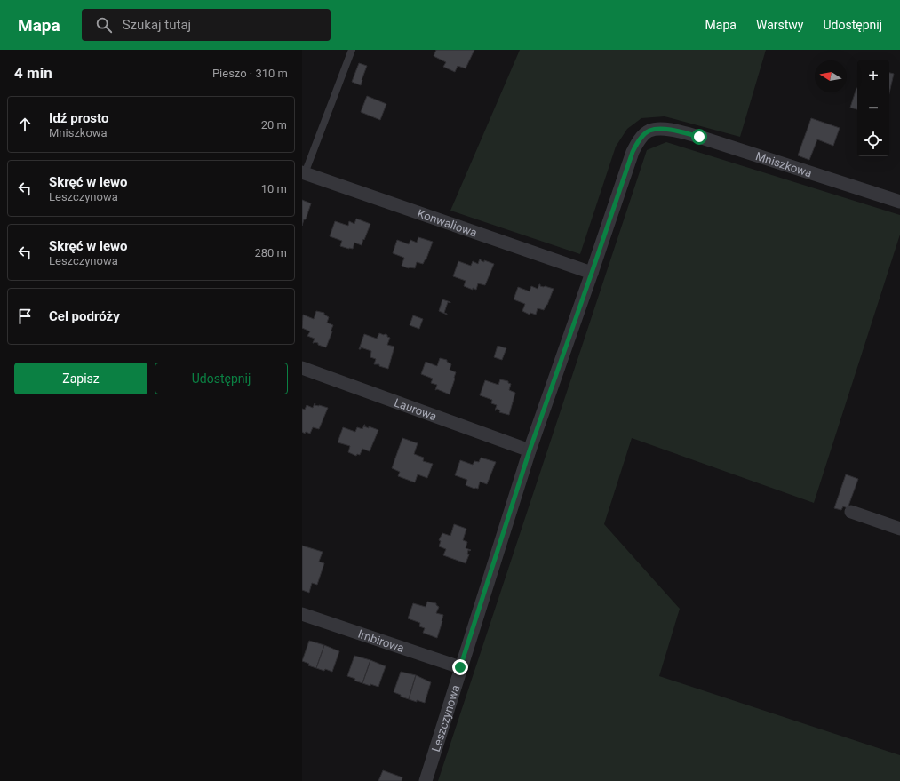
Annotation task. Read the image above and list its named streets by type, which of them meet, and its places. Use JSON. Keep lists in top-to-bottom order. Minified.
{"streets":{"street":["Mniszkowa","Konwaliowa","Laurowa","Imbirowa","Leszczynowa"]},"crossings":[["Mniszkowa","Leszczynowa"],["Konwaliowa","Leszczynowa"],["Laurowa","Leszczynowa"],["Imbirowa","Leszczynowa"]],"north":"left","page":{"header":"Mapa","search":"Szukaj tutaj","nav":["Mapa","Warstwy","Udostępnij"],"heading":["4 min","Pieszo · 310 m"],"map_buttons":["+","−"],"list":[["Idź prosto","Mniszkowa","20 m"],["Skręć w lewo","Leszczynowa","10 m"],["Skręć w lewo","Leszczynowa","280 m"],"Cel podróży"],"buttons":["Zapisz","Udostępnij"]}}
